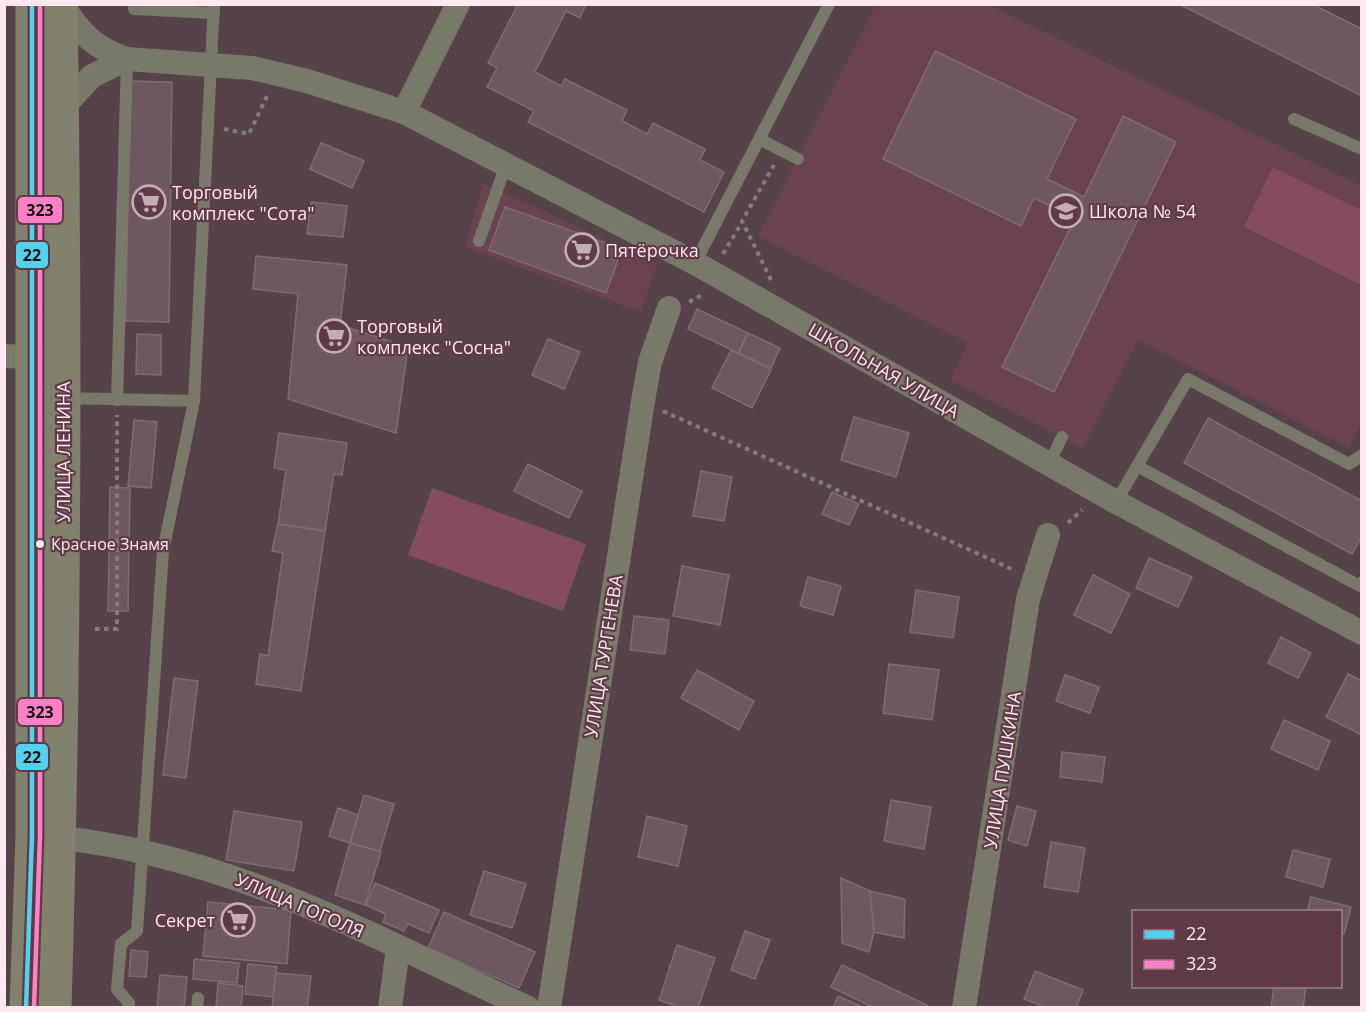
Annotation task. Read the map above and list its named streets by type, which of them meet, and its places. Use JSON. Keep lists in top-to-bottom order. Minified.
{"streets":{"main road":["УЛИЦА ЛЕНИНА"],"street":["ШКОЛЬНАЯ УЛИЦА","УЛИЦА ТУРГЕНЕВА","УЛИЦА ПУШКИНА","УЛИЦА ГОГОЛЯ"]},"crossings":[["ШКОЛЬНАЯ УЛИЦА","УЛИЦА ЛЕНИНА"],["УЛИЦА ЛЕНИНА","УЛИЦА ГОГОЛЯ"]],"places":{"supermarket":["Торговый комплекс \"Сота\"","Пятёрочка","Торговый комплекс \"Сосна\"","Секрет"],"school or university":["Школа № 54"],"other":["Красное Знамя"]},"lines":["transit line 22","transit line 323"],"legend":["22","323"]}
